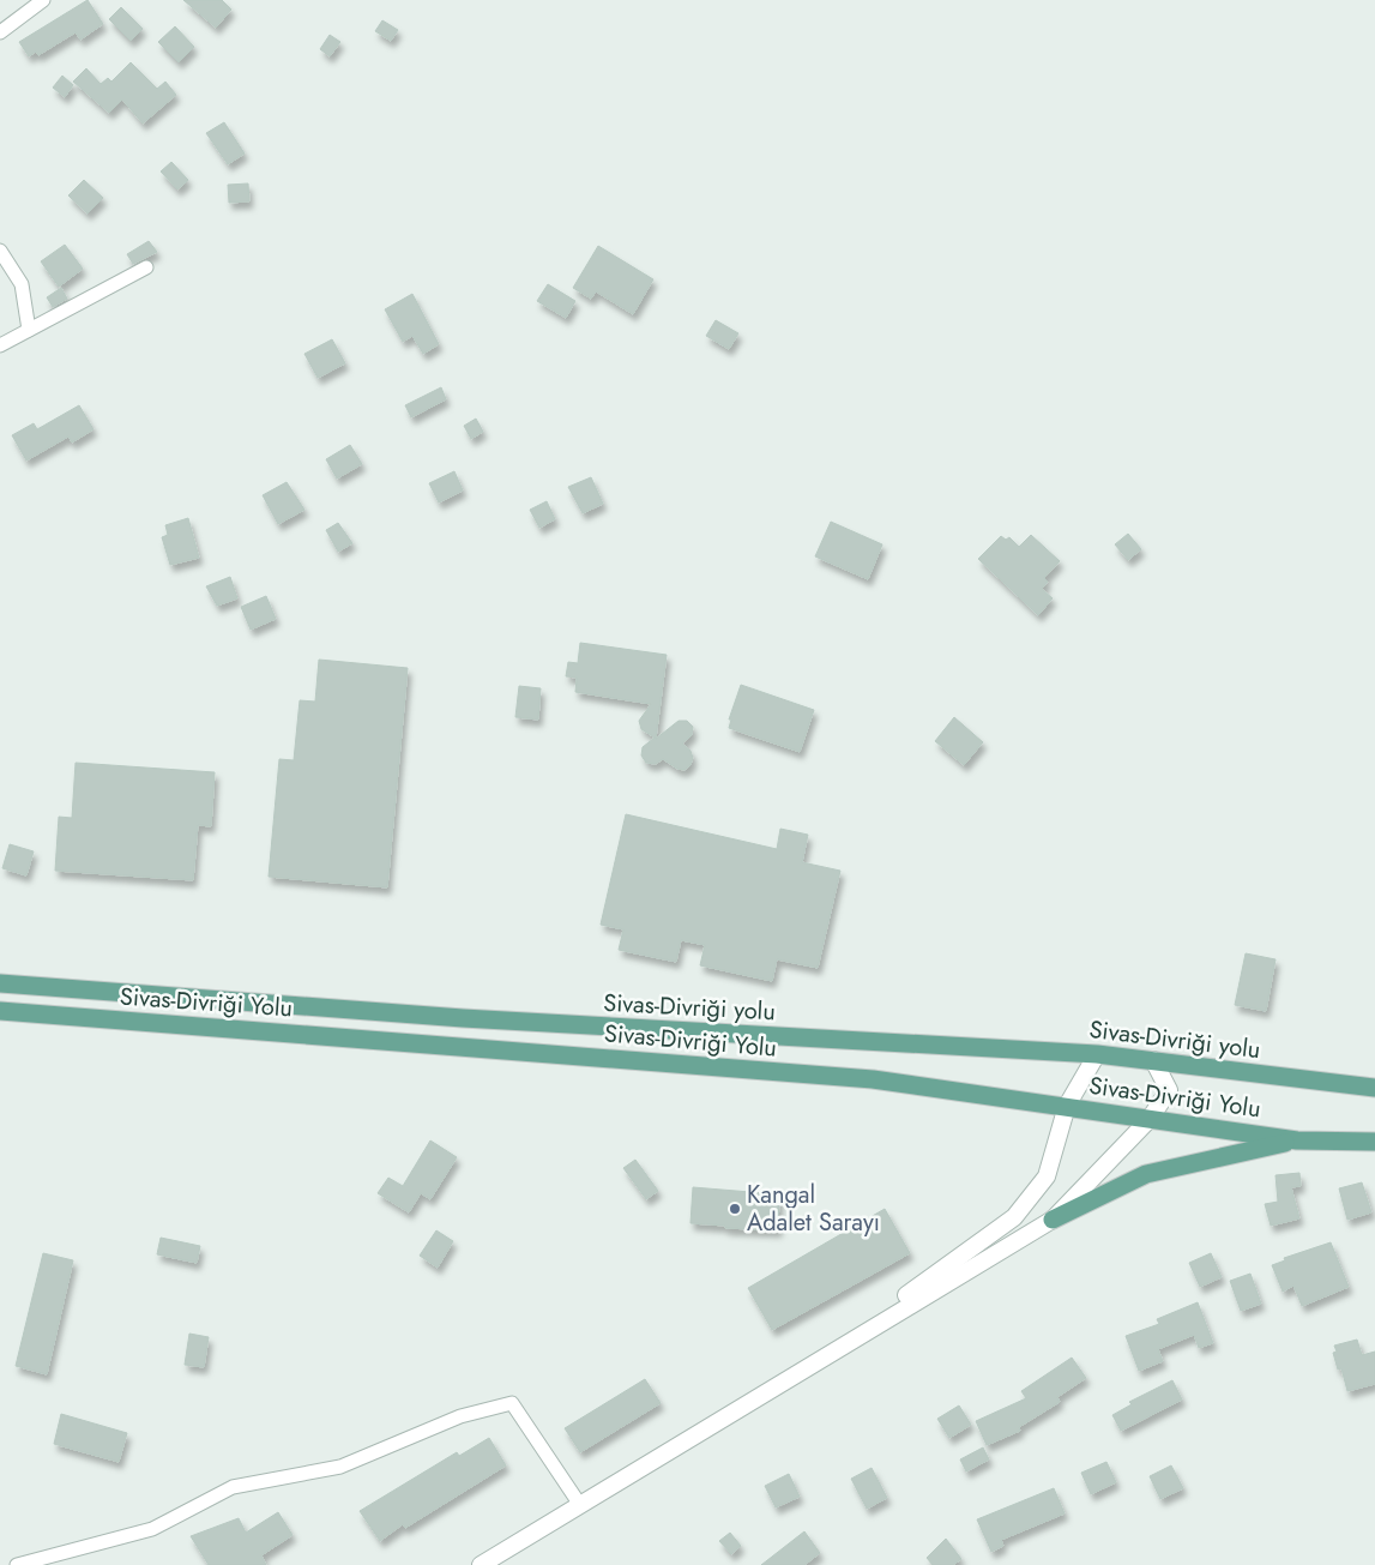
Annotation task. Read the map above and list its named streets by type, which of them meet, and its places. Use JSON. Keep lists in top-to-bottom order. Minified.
{"streets":{"main road":["Sivas-Divriği Yolu","Sivas-Divriği yolu"]},"places":["Kangal Adalet Sarayı"]}
